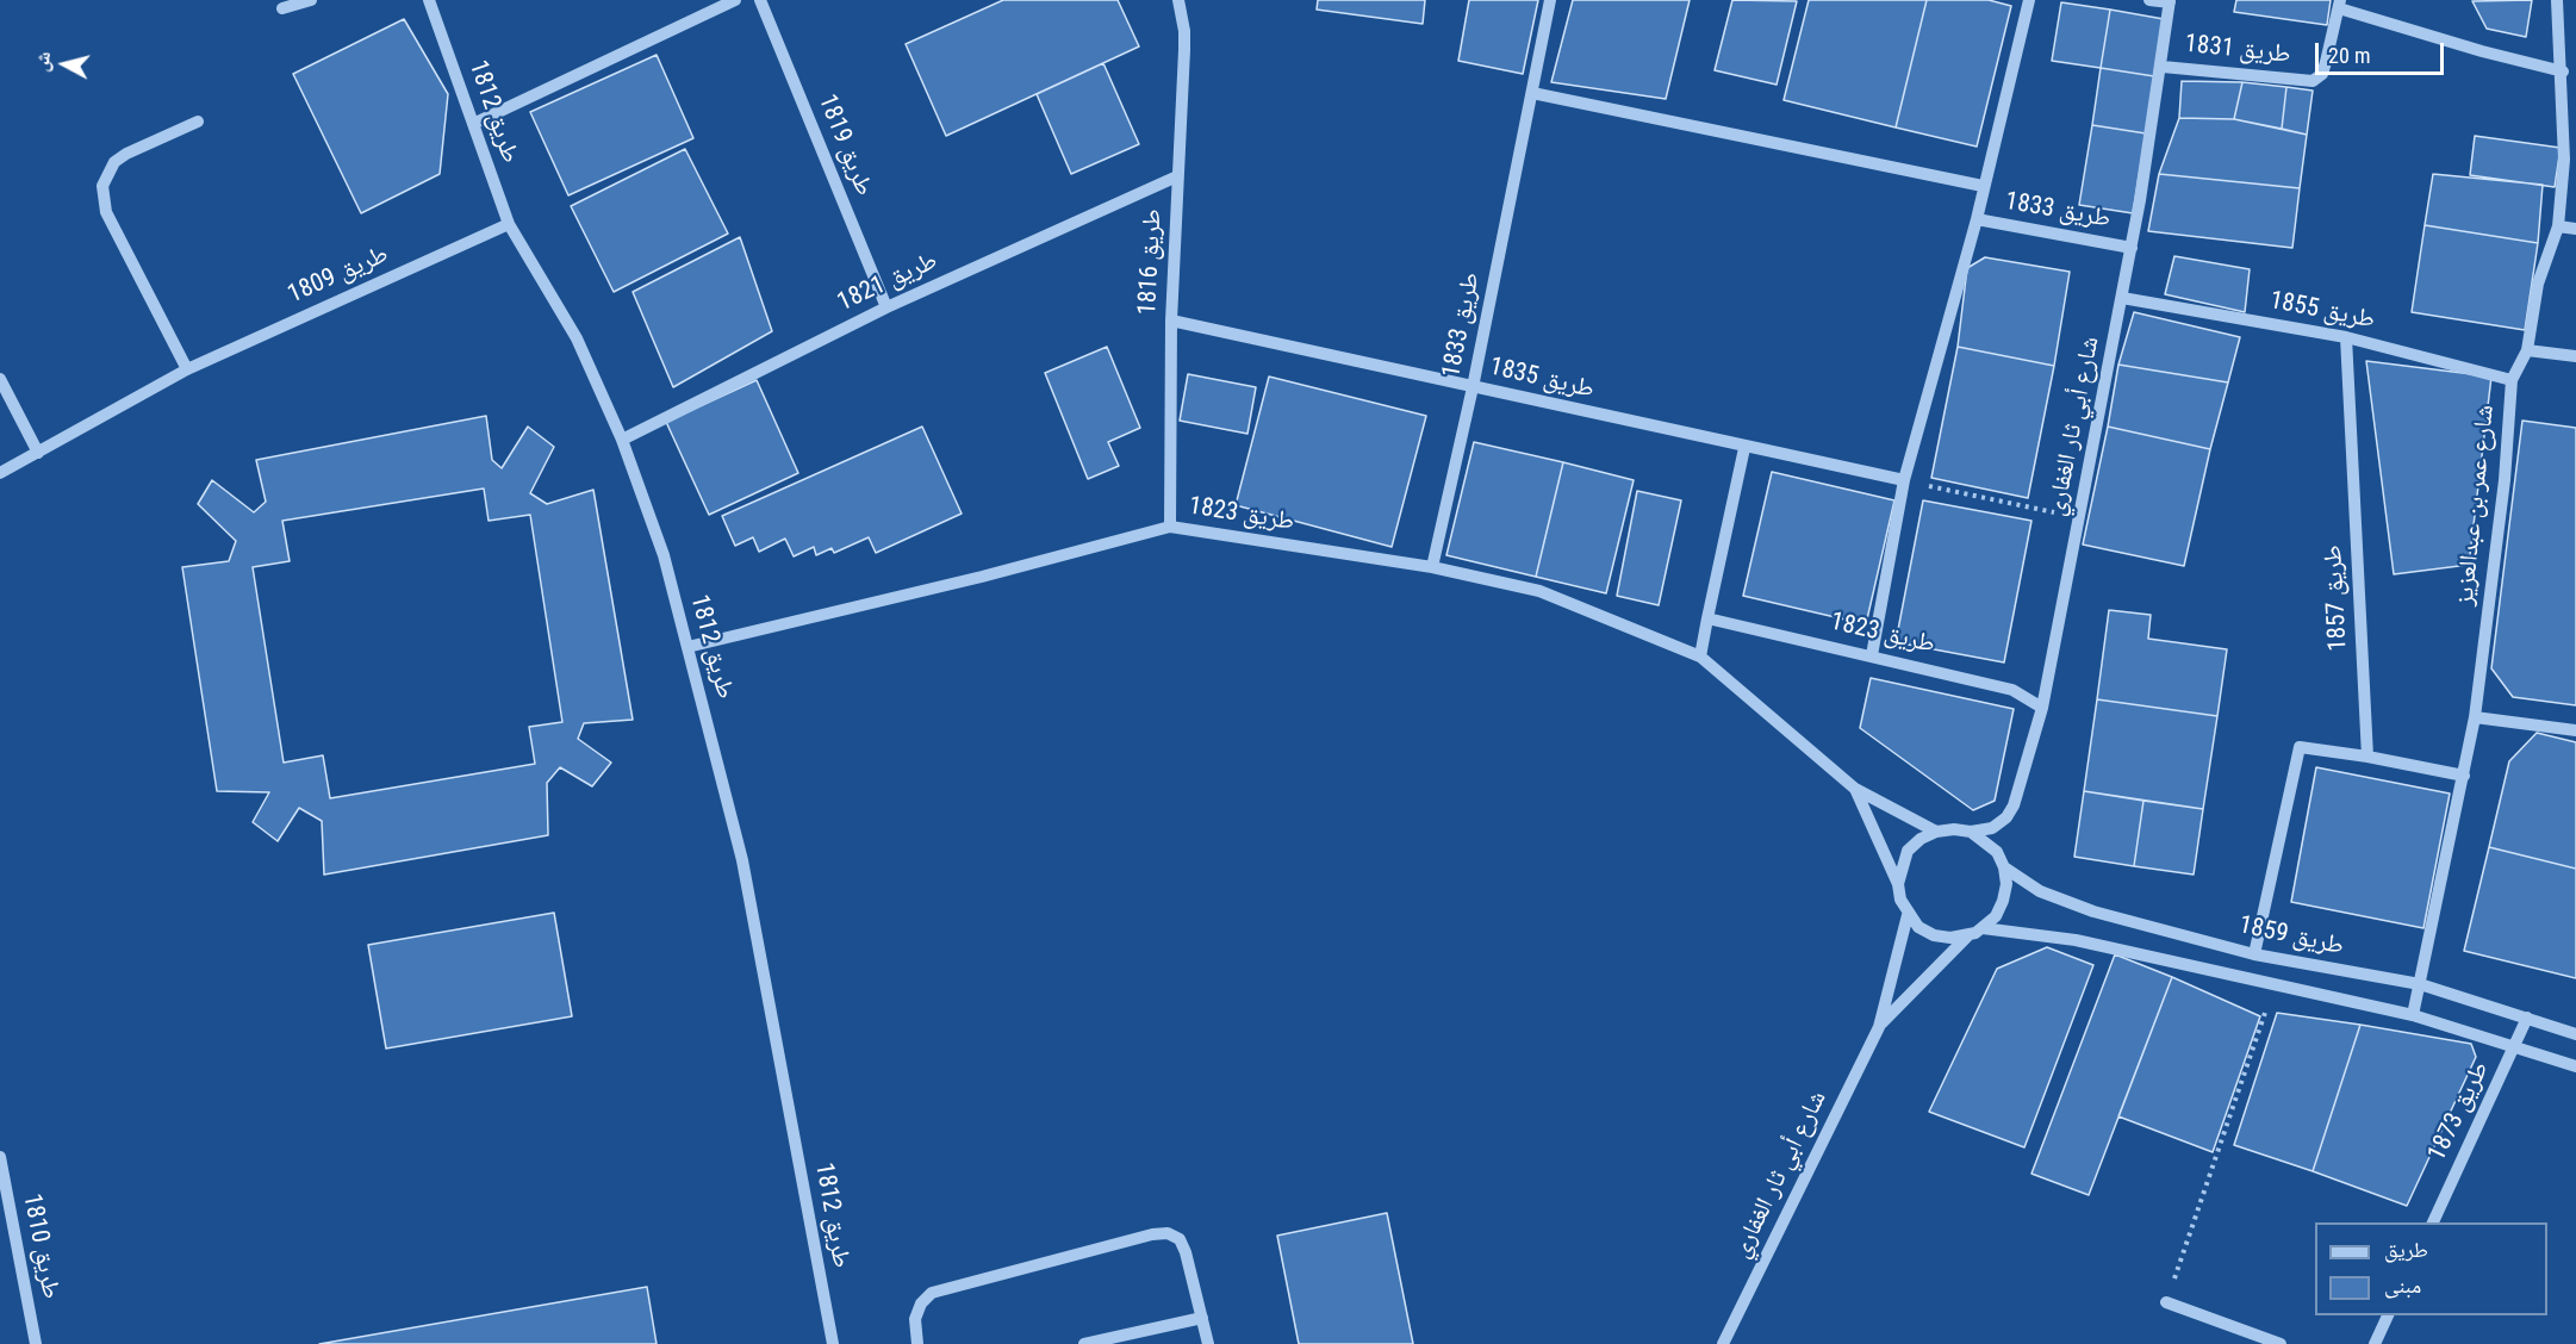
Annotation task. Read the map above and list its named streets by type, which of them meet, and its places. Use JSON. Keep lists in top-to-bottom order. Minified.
{"streets":{"street":["طريق 1831","طريق 1812","طريق 1819","طريق 1833","طريق 1816","طريق 1809","طريق 1821","طريق 1855","طريق 1835","شارع أبي ثار الغفاري","شارع عمر بن عبدالعزيز","طريق 1823","طريق 1857","طريق 1859","طريق 1873","طريق 1810"]},"crossings":[["طريق 1831","شارع أبي ثار الغفاري"],["طريق 1831","شارع عمر بن عبدالعزيز"],["طريق 1812","طريق 1809"],["طريق 1812","طريق 1821"],["طريق 1812","طريق 1823"],["طريق 1819","طريق 1821"],["طريق 1833","طريق 1835"],["طريق 1833","شارع أبي ثار الغفاري"],["طريق 1833","طريق 1823"],["طريق 1816","طريق 1821"],["طريق 1816","طريق 1835"],["طريق 1816","طريق 1823"],["طريق 1855","شارع أبي ثار الغفاري"],["طريق 1855","شارع عمر بن عبدالعزيز"],["طريق 1855","طريق 1857"],["شارع أبي ثار الغفاري","طريق 1823"],["شارع أبي ثار الغفاري","طريق 1859"],["شارع عمر بن عبدالعزيز","طريق 1859"],["طريق 1823","طريق 1859"],["طريق 1859","طريق 1873"]],"legend":["طريق","مبنى"],"scale_bar":"20 m","north":"left"}
